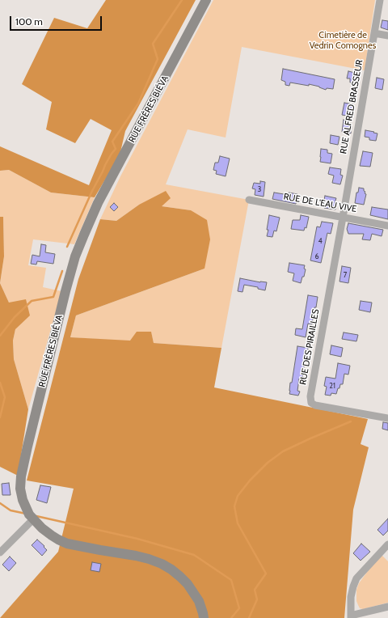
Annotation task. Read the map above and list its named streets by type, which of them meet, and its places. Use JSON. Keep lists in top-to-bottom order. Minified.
{"streets":{"street":["RUE ALFRED BRASSEUR","RUE FRÈRES BIÉVA","RUE DE L'EAU VIVE","RUE DES PIRAILLES"]},"crossings":[["RUE ALFRED BRASSEUR","RUE DE L'EAU VIVE"],["RUE ALFRED BRASSEUR","RUE DES PIRAILLES"],["RUE DE L'EAU VIVE","RUE DES PIRAILLES"]],"parks":["Cimetière de Vedrin Comognes"],"house_numbers":["3","4","6","7","21"],"scale_bar":"100 m"}
